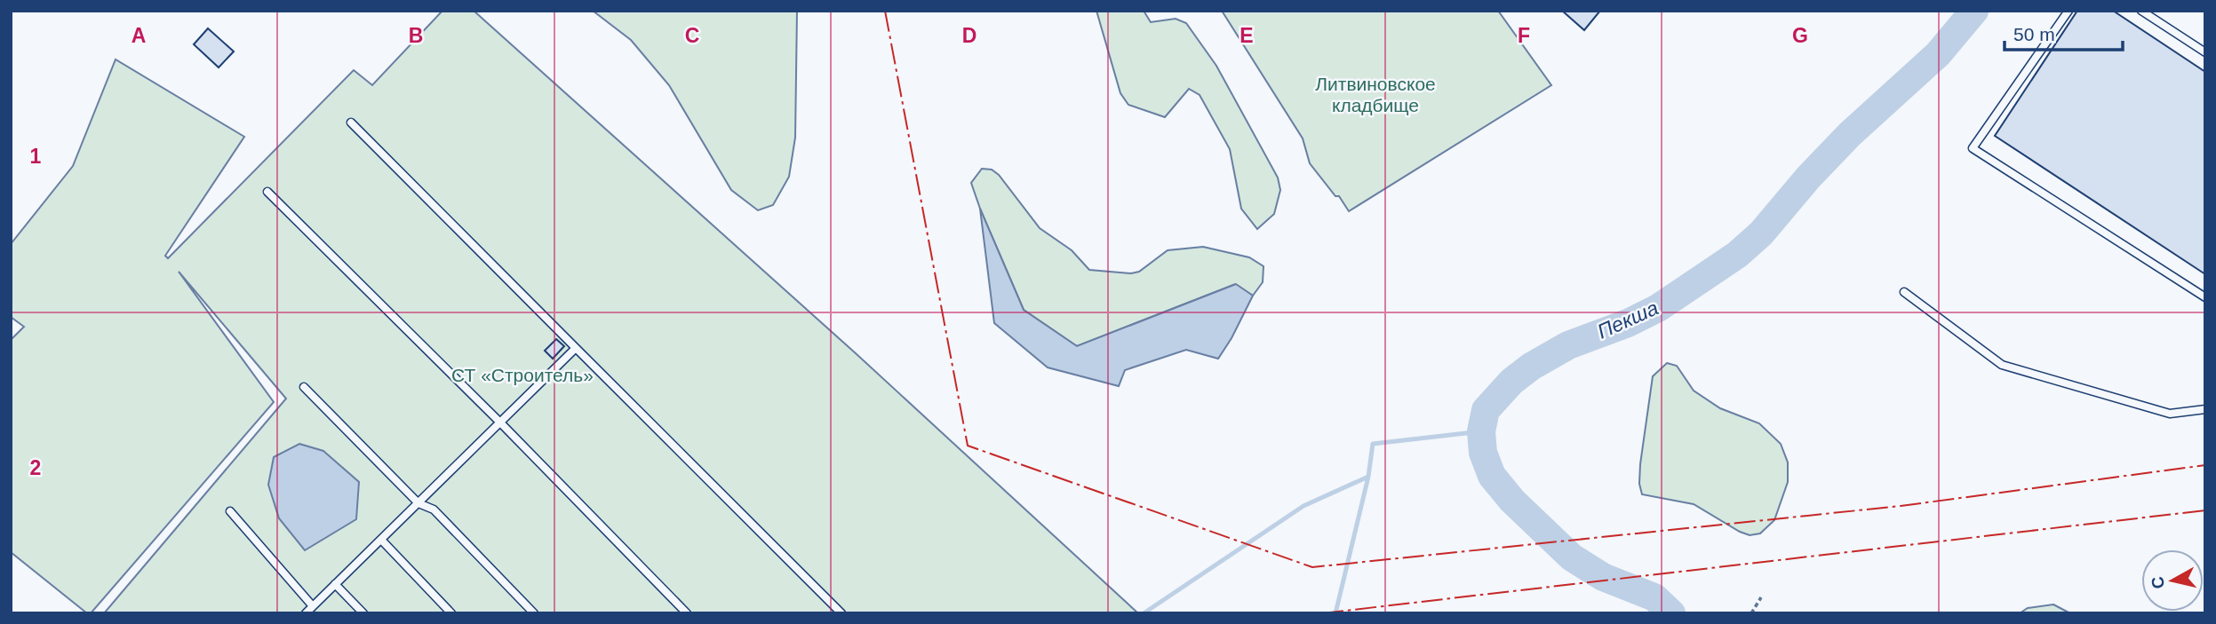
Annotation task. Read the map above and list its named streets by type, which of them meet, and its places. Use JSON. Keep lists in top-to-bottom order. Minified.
{"water":["Пекша"],"parks":["Литвиновское кладбище","СТ «Строитель»"],"scale_bar":"50 m","north":"left","grid":{"columns":["A","B","C","D","E","F","G"],"rows":["1","2"]}}
